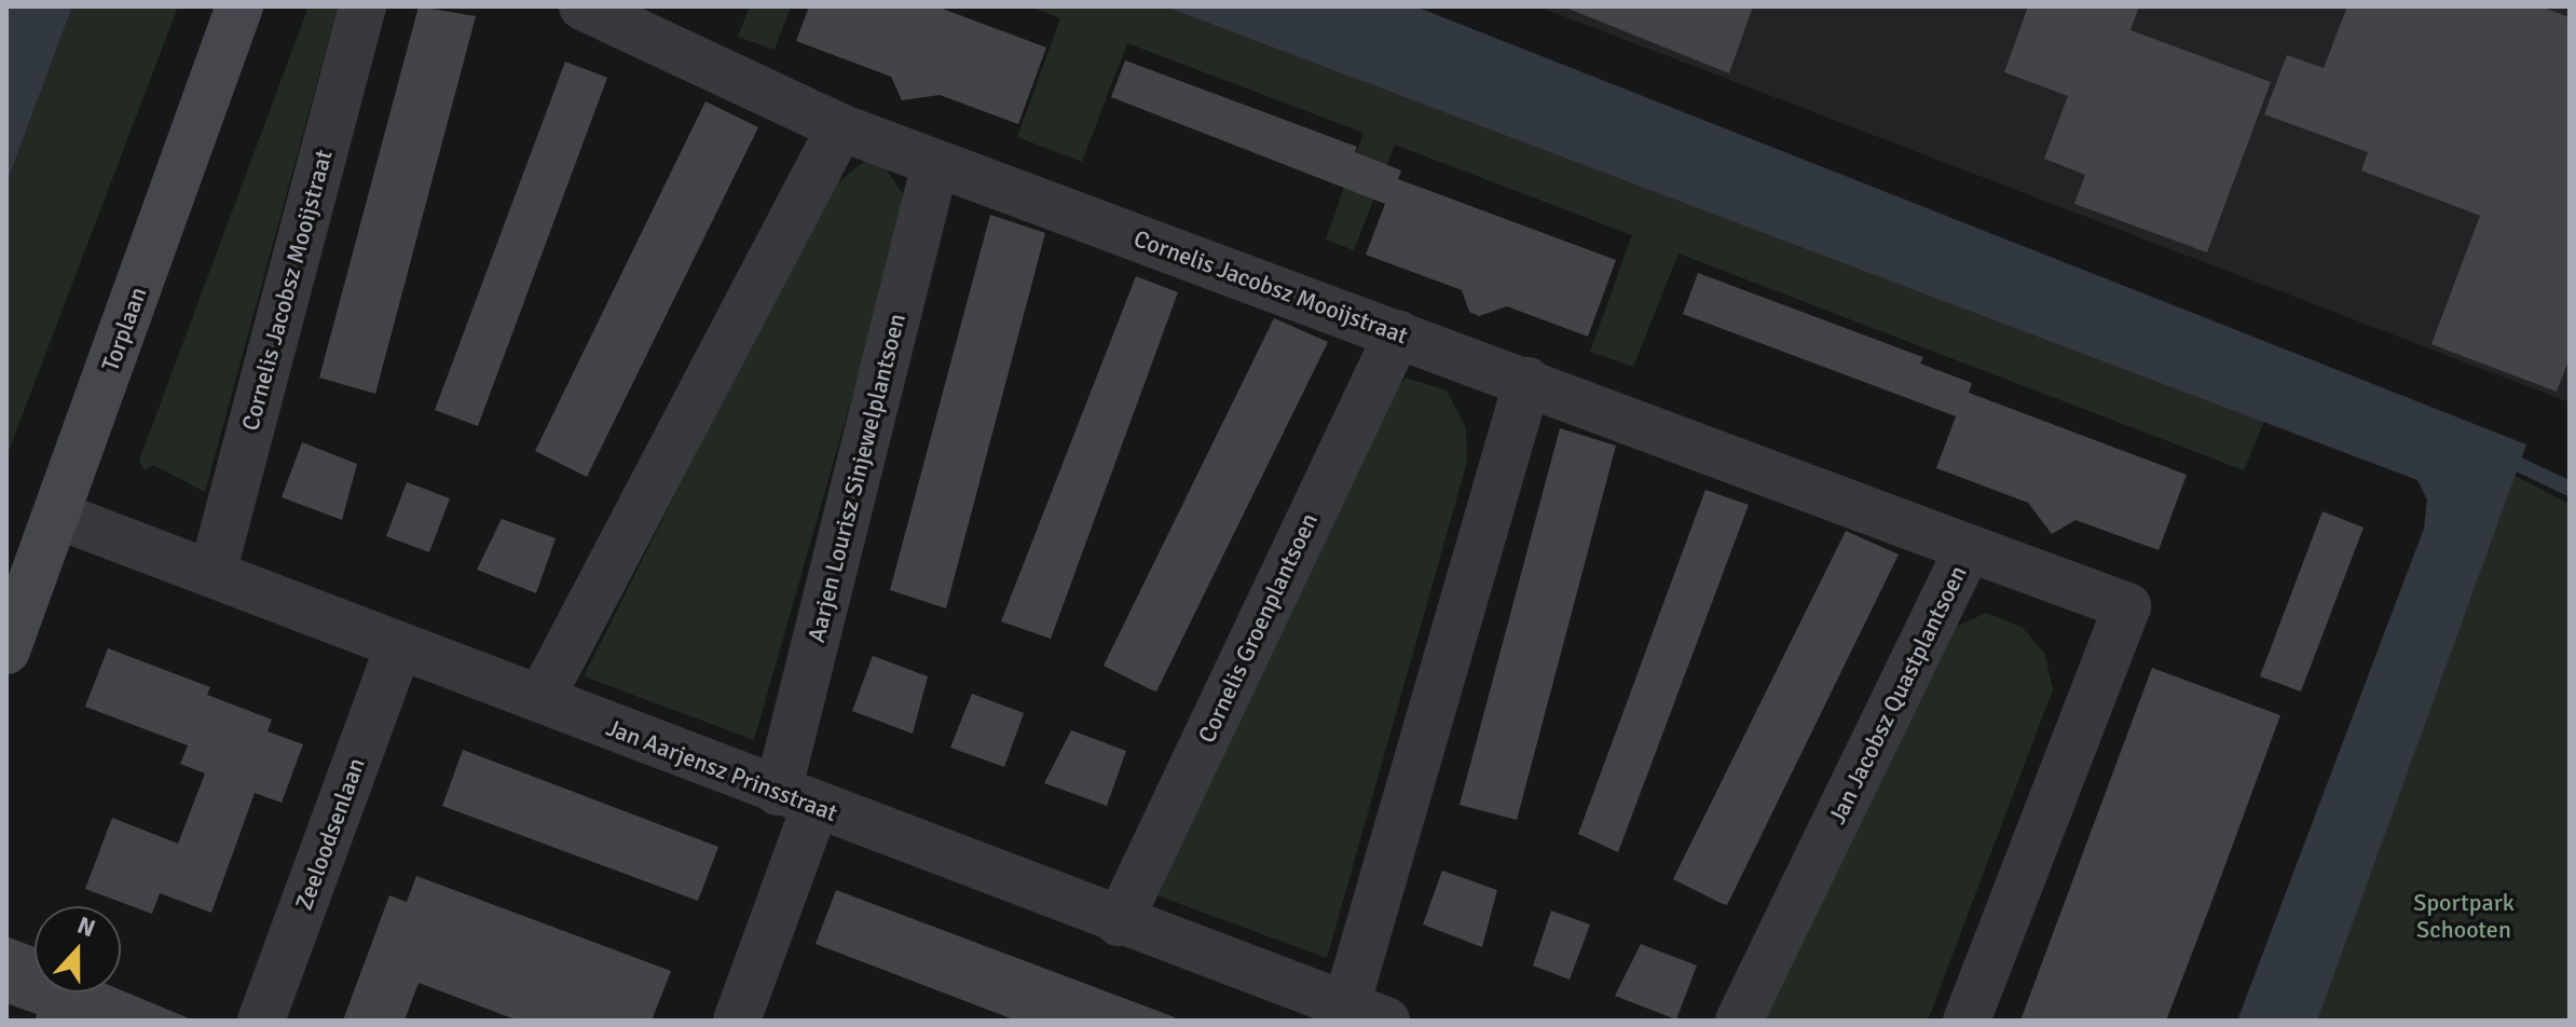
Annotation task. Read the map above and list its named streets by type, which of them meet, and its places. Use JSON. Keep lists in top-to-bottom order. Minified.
{"streets":{"street":["Cornelis Jacobsz Mooijstraat","Torplaan","Aarjen Lourisz Sinjewelplantsoen","Cornelis Groenplantsoen","Jan Jacobsz Quastplantsoen","Jan Aarjensz Prinsstraat","Zeeloodsenlaan"]},"crossings":[["Cornelis Jacobsz Mooijstraat","Aarjen Lourisz Sinjewelplantsoen"],["Cornelis Jacobsz Mooijstraat","Cornelis Groenplantsoen"],["Cornelis Jacobsz Mooijstraat","Jan Jacobsz Quastplantsoen"],["Cornelis Jacobsz Mooijstraat","Jan Aarjensz Prinsstraat"],["Torplaan","Jan Aarjensz Prinsstraat"],["Aarjen Lourisz Sinjewelplantsoen","Jan Aarjensz Prinsstraat"],["Cornelis Groenplantsoen","Jan Aarjensz Prinsstraat"],["Jan Aarjensz Prinsstraat","Zeeloodsenlaan"]],"parks":["Sportpark Schooten"],"north":"top"}
